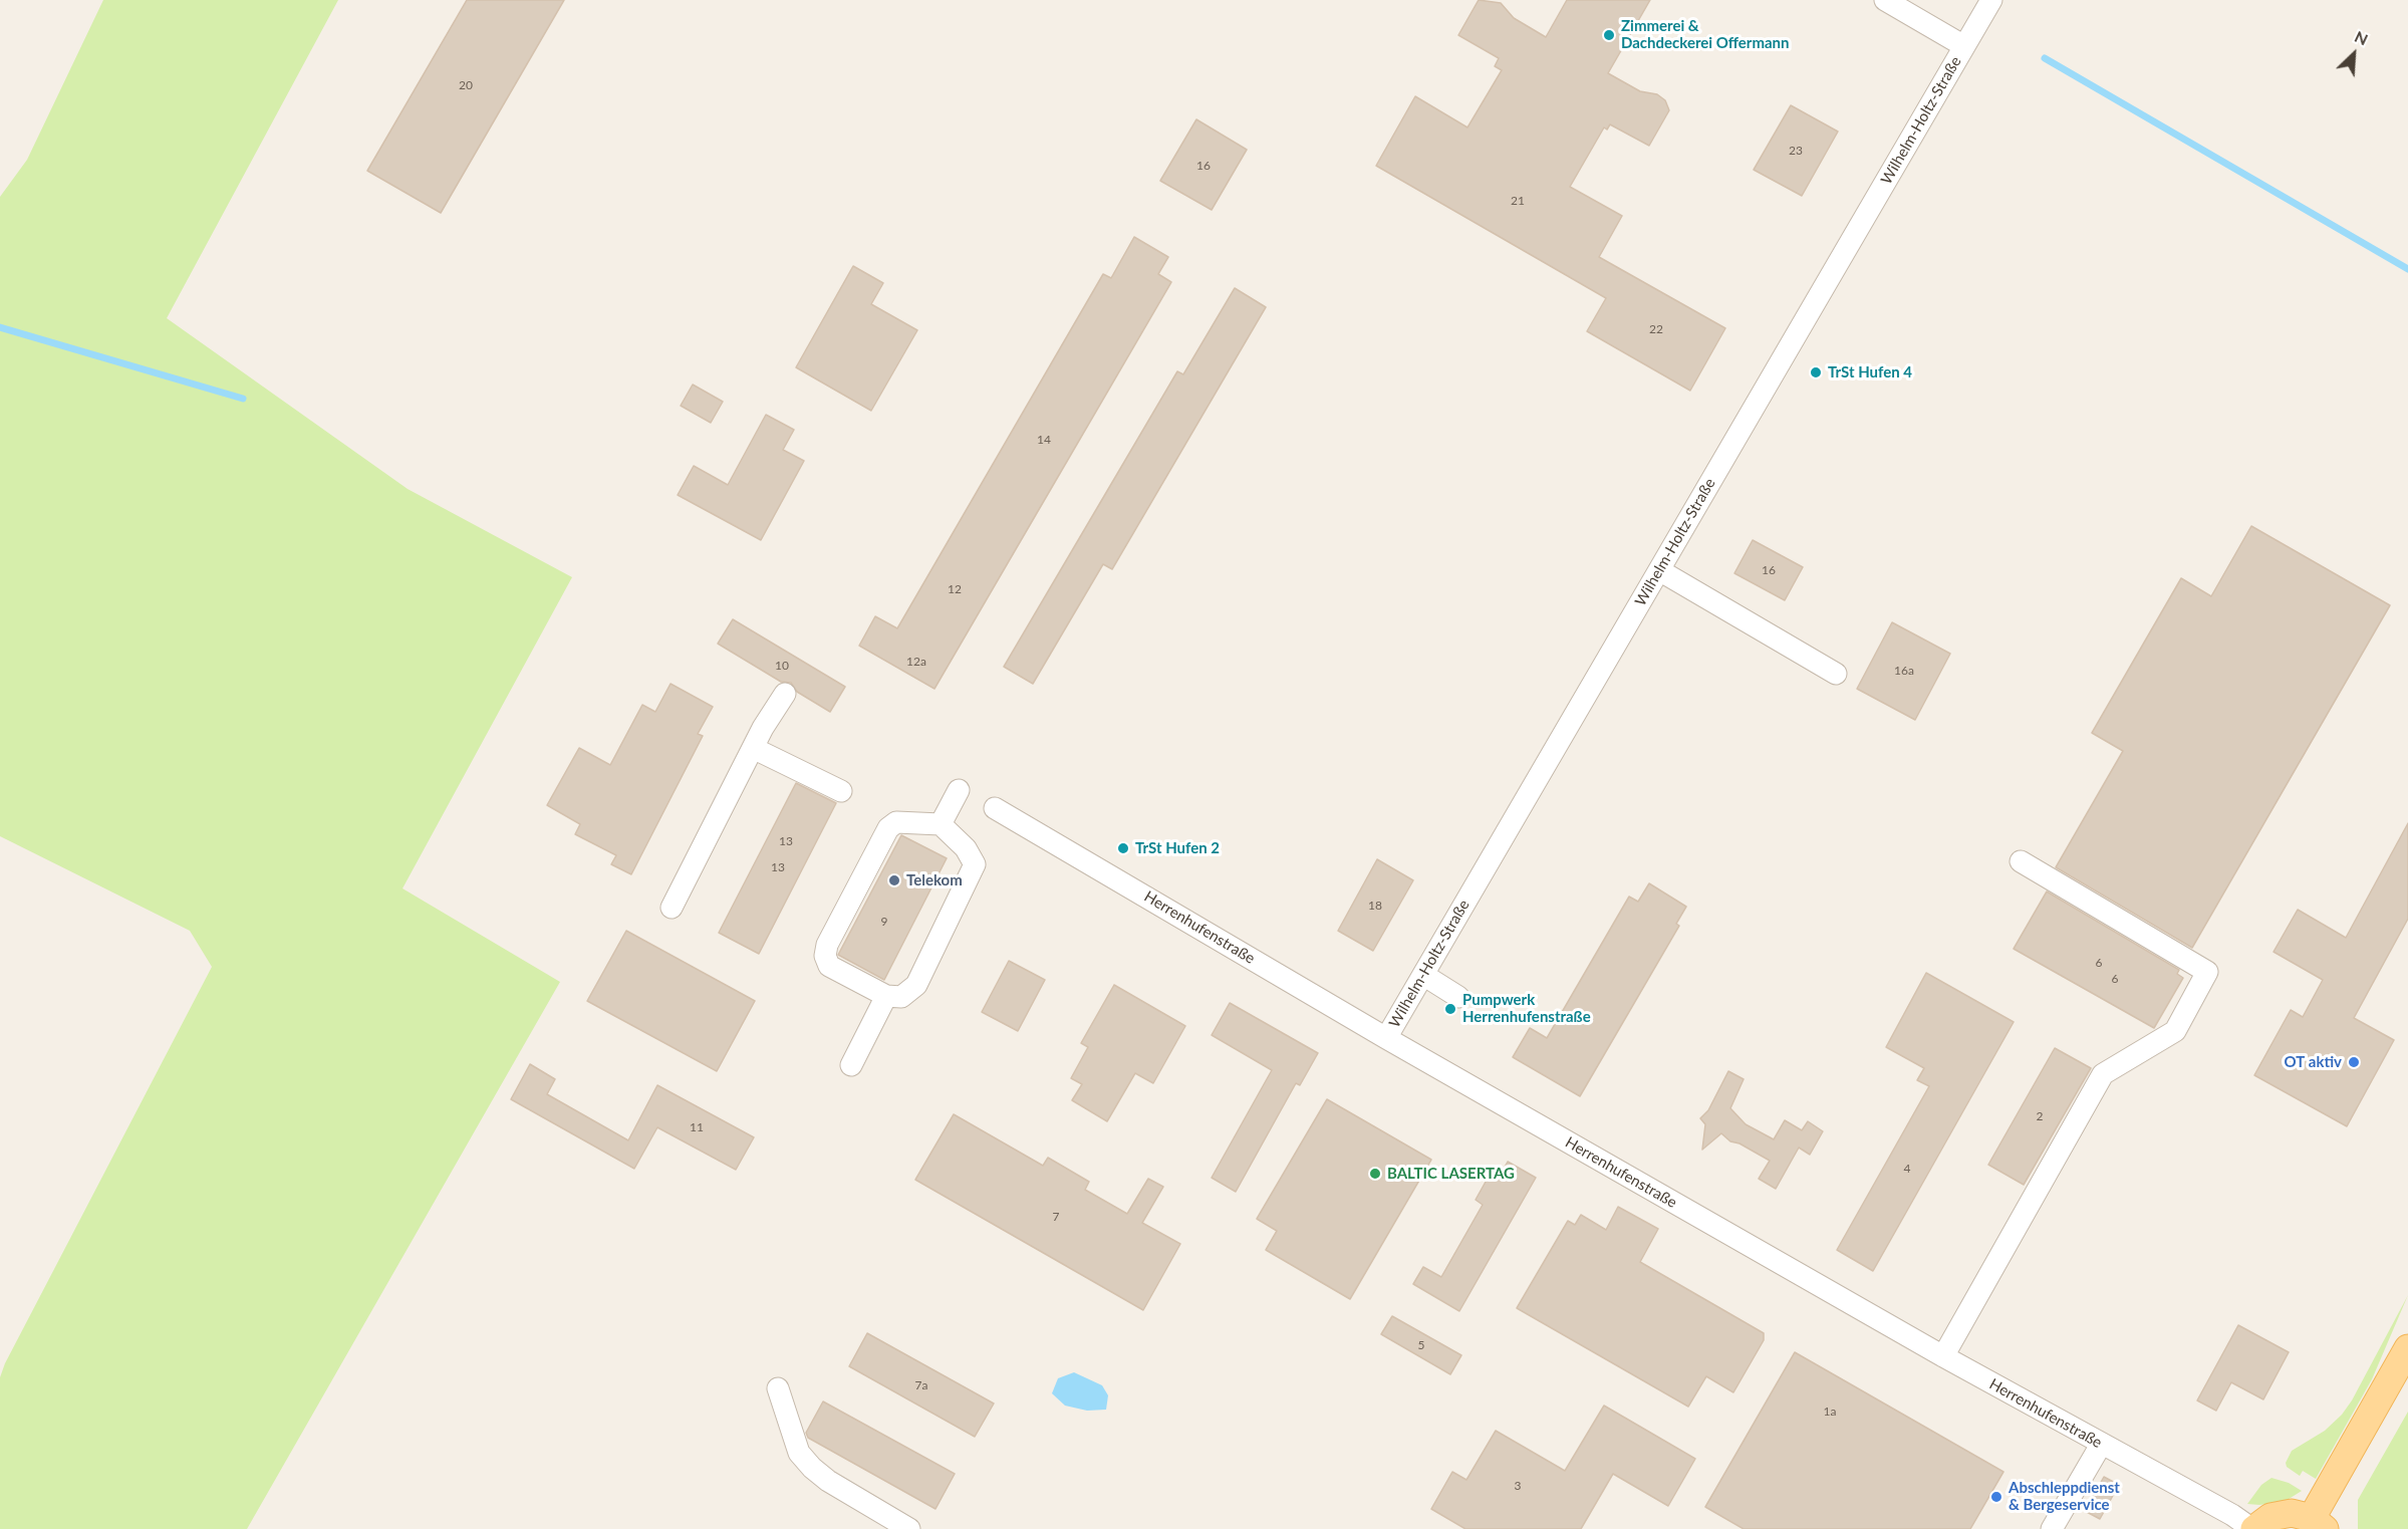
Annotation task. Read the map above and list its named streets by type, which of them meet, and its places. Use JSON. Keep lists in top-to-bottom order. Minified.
{"streets":{"street":["Wilhelm-Holtz-Straße","Herrenhufenstraße"]},"crossings":[["Wilhelm-Holtz-Straße","Herrenhufenstraße"]],"places":["Zimmerei & Dachdeckerei Offermann","TrSt Hufen 4","TrSt Hufen 2","Telekom","Pumpwerk Herrenhufenstraße","OT aktiv","BALTIC LASERTAG","Abschleppdienst & Bergeservice"],"house_numbers":["20","23","16","21","22","14","16","12","12a","10","16a","13","13","18","9","6","6","2","11","4","7","5","7a","1a","3"],"north":"top right"}
